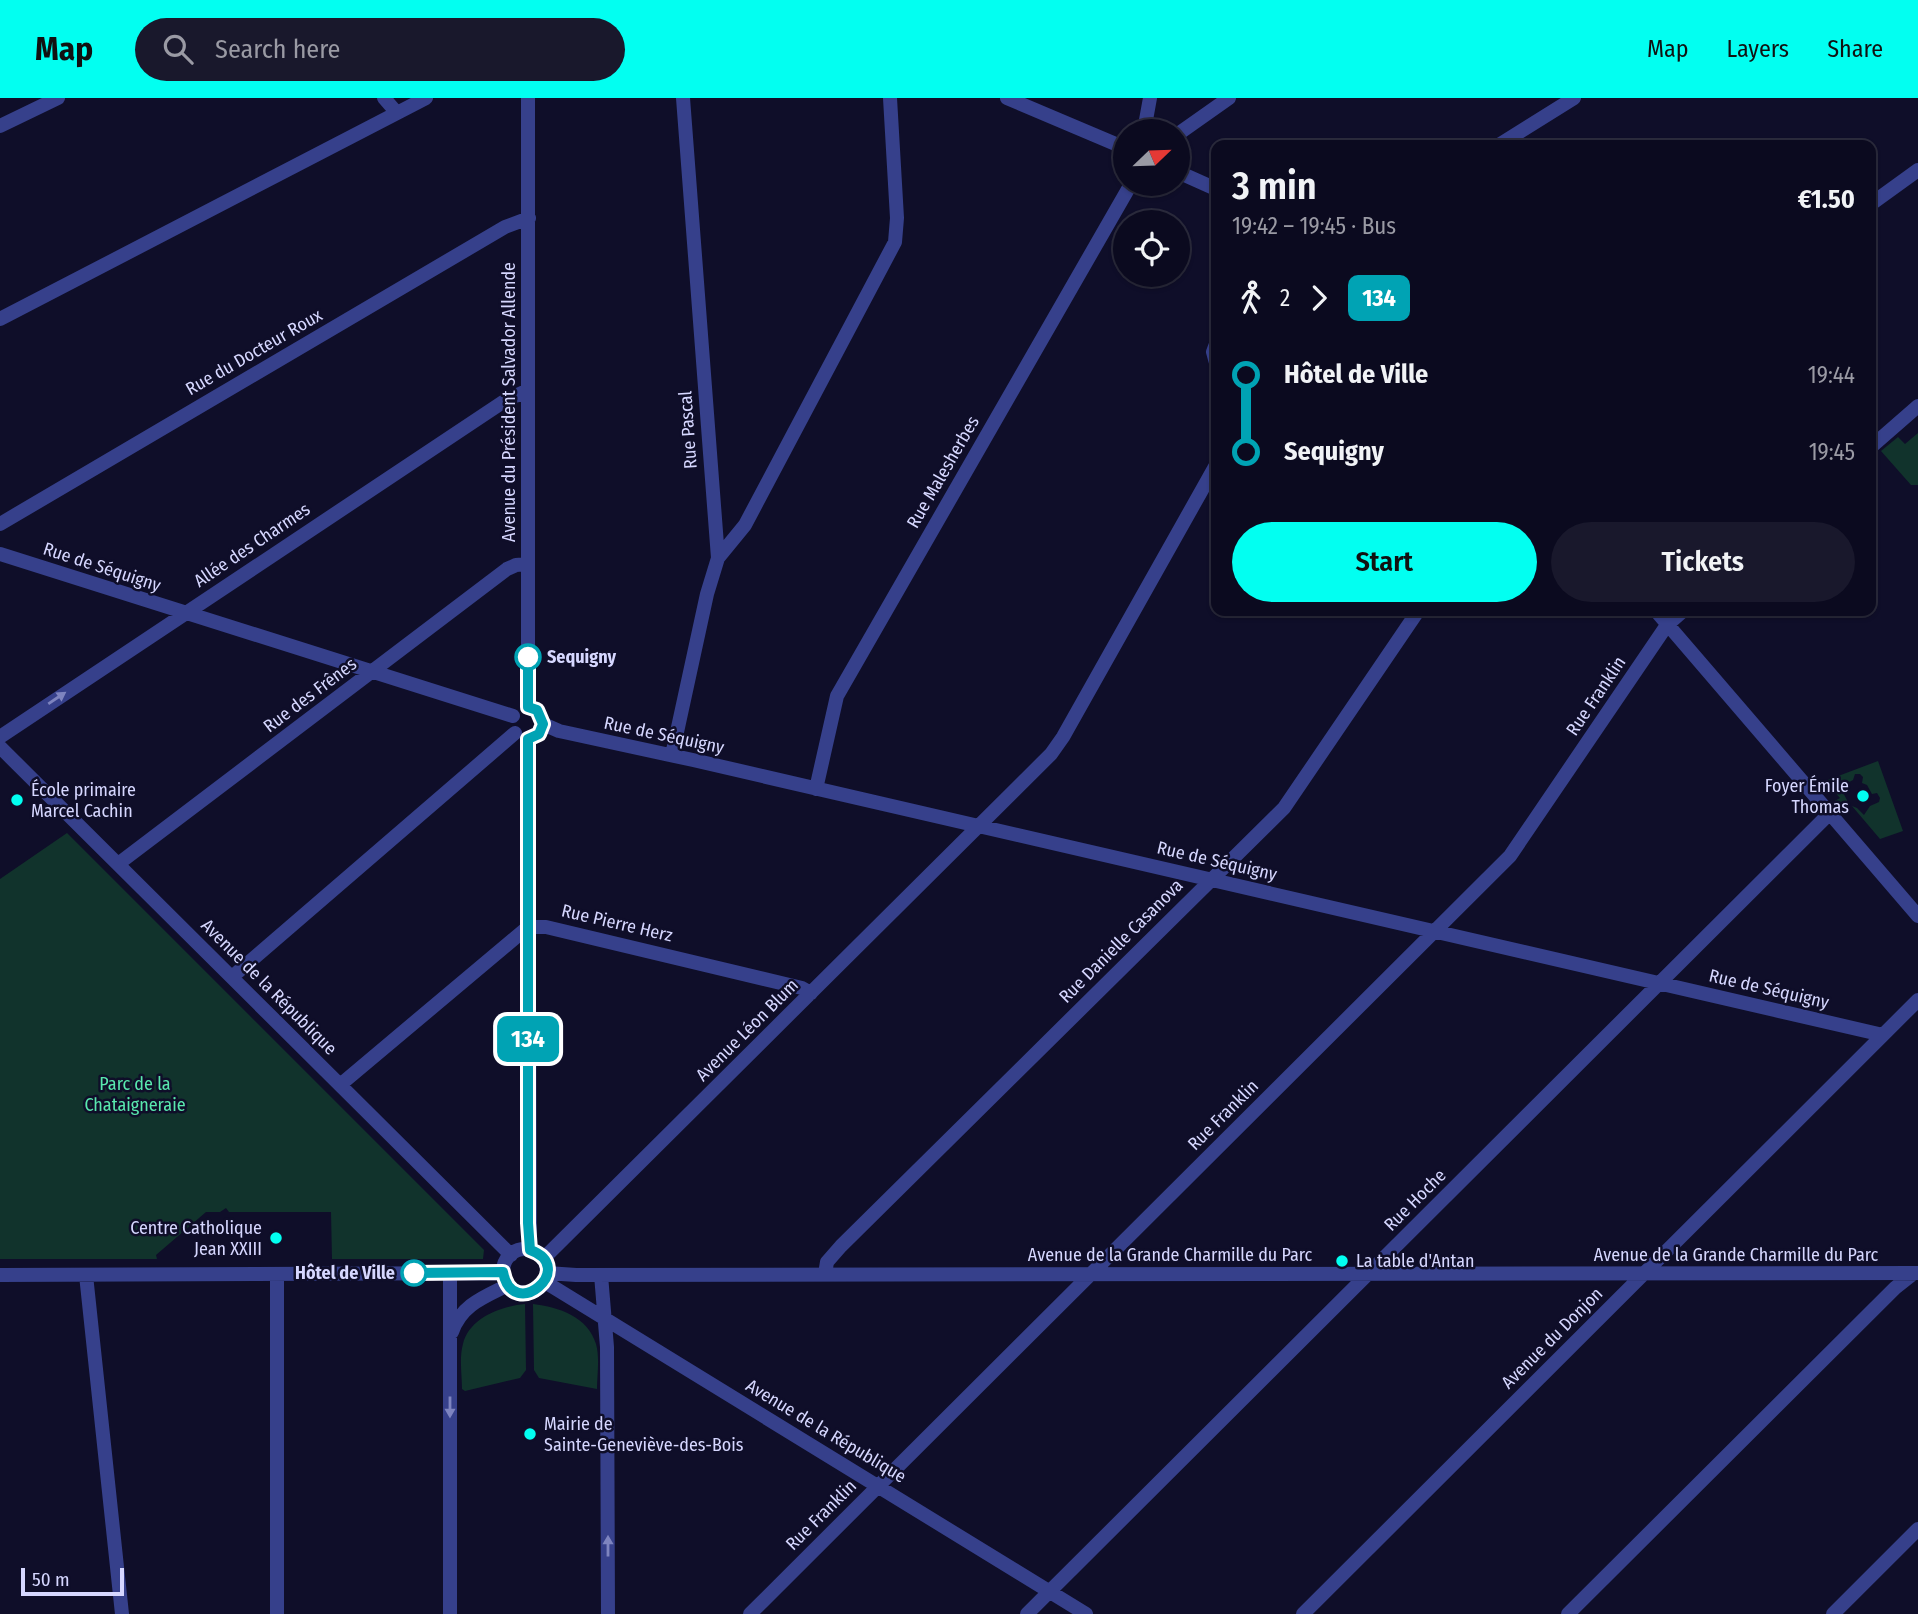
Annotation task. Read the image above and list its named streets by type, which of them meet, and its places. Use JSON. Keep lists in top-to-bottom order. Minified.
{"streets":{"street":["Rue du Docteur Roux","Avenue du Président Salvador Allende","Rue Pascal","Rue Malesherbes","Allée des Charmes","Rue de Séquigny","Rue des Frênes","Rue Franklin","Rue Pierre Herz","Rue Danielle Casanova","Avenue de la République","Avenue Léon Blum","Rue Hoche","Avenue de la Grande Charmille du Parc","Avenue du Donjon"]},"crossings":[["Rue du Docteur Roux","Avenue du Président Salvador Allende"],["Avenue du Président Salvador Allende","Allée des Charmes"],["Avenue du Président Salvador Allende","Rue de Séquigny"],["Avenue du Président Salvador Allende","Rue des Frênes"],["Rue Pascal","Rue de Séquigny"],["Rue Malesherbes","Rue de Séquigny"],["Allée des Charmes","Rue de Séquigny"],["Rue de Séquigny","Rue des Frênes"],["Rue de Séquigny","Rue Franklin"],["Rue de Séquigny","Rue Danielle Casanova"],["Rue de Séquigny","Avenue Léon Blum"],["Rue de Séquigny","Rue Hoche"],["Rue de Séquigny","Avenue du Donjon"],["Rue des Frênes","Avenue de la République"],["Rue Franklin","Avenue de la République"],["Rue Franklin","Avenue de la Grande Charmille du Parc"],["Rue Pierre Herz","Avenue Léon Blum"],["Rue Danielle Casanova","Avenue de la Grande Charmille du Parc"],["Avenue de la République","Avenue Léon Blum"],["Avenue de la République","Rue Hoche"],["Avenue de la République","Avenue de la Grande Charmille du Parc"],["Avenue Léon Blum","Avenue de la Grande Charmille du Parc"],["Rue Hoche","Avenue de la Grande Charmille du Parc"],["Avenue de la Grande Charmille du Parc","Avenue du Donjon"]],"one_way":["Allée des Charmes"],"parks":["Parc de la Chataigneraie"],"places":["Sequigny","Foyer Émile Thomas","École primaire Marcel Cachin","Centre Catholique Jean XXIII","La table d'Antan","Hôtel de Ville","Mairie de Sainte-Geneviève-des-Bois"],"lines":["bus line 134"],"scale_bar":"50 m","north":"top right","page":{"header":"Map","search":"Search here","nav":["Map","Layers","Share"],"on_map":"134","heading":["3 min","19:42 – 19:45 · Bus","€1.50"],"legs":["2","134"],"list":[{"name":"Hôtel de Ville","value":"19:44"},{"name":"Sequigny","value":"19:45"}],"buttons":["Start","Tickets"],"scale":"50 m"}}
